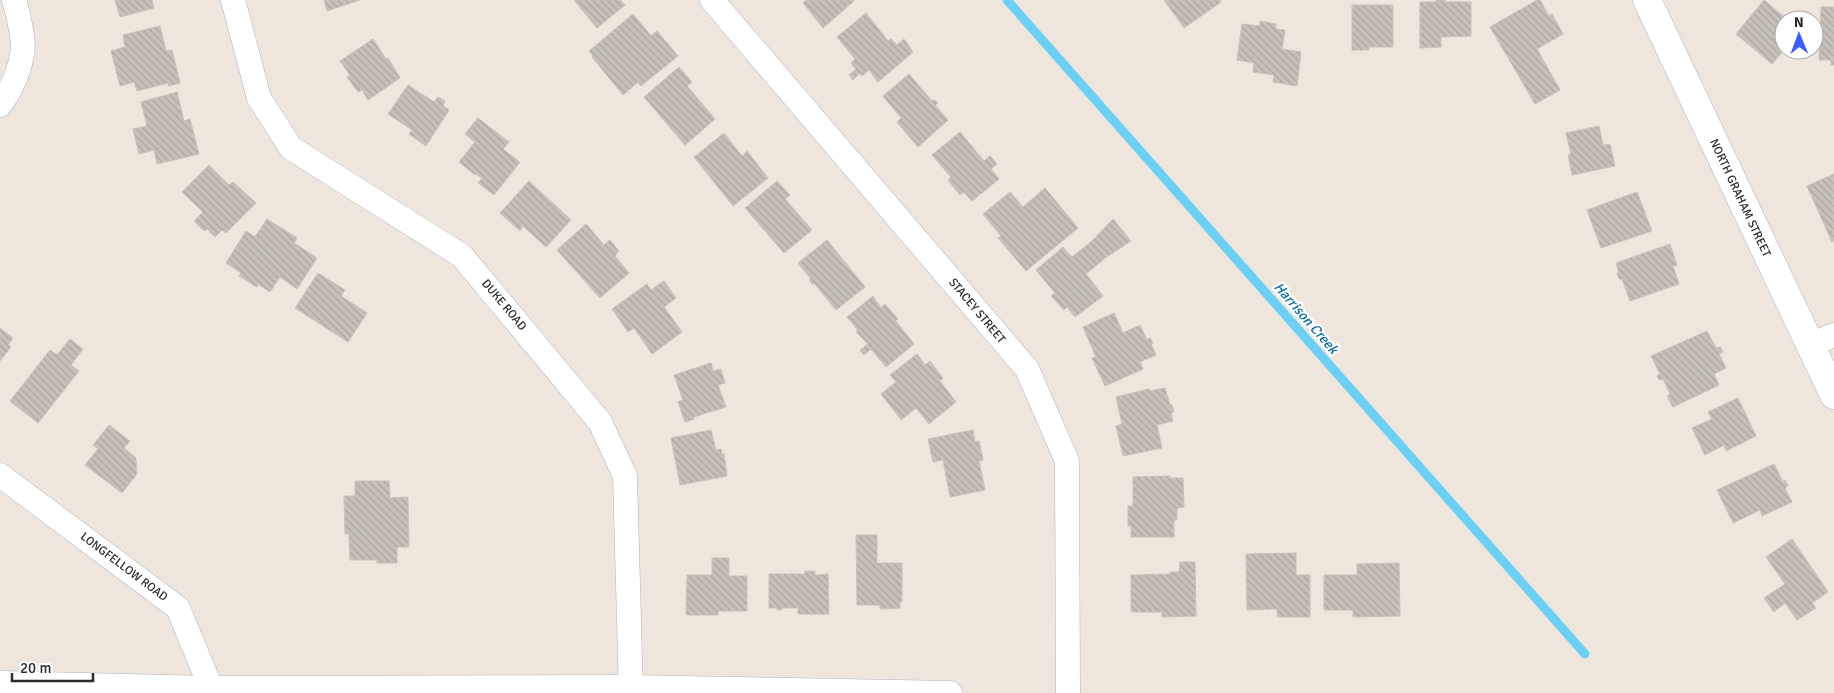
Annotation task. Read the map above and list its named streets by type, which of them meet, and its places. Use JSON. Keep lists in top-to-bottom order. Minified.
{"streets":{"main road":["NORTH GRAHAM STREET"],"street":["DUKE ROAD","STACEY STREET","LONGFELLOW ROAD"]},"water":["Harrison Creek"],"scale_bar":"20 m","north":"top"}
